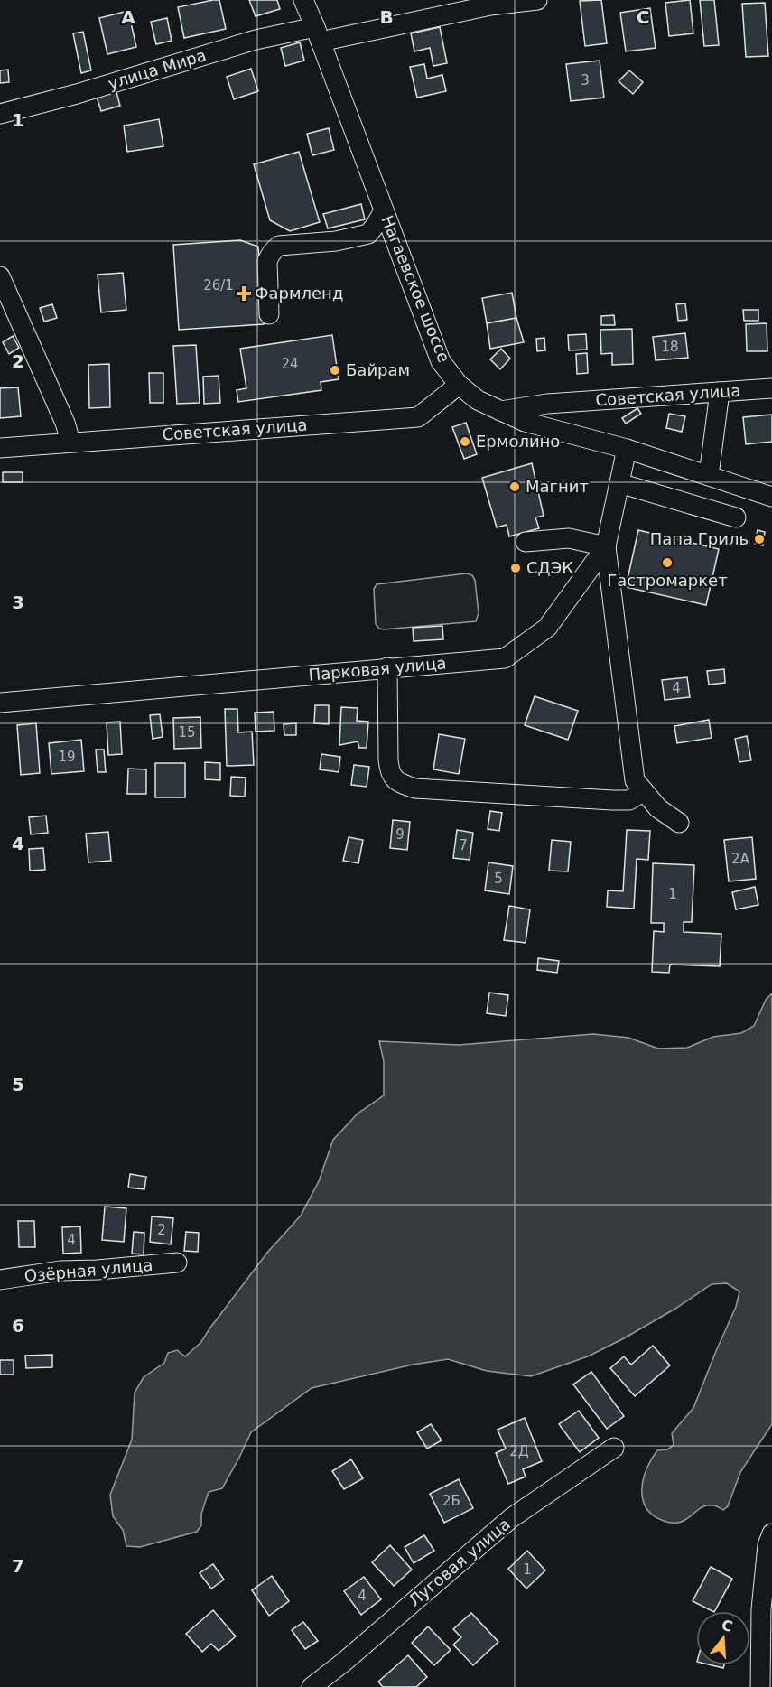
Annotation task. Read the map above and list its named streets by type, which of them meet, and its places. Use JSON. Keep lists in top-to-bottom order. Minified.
{"streets":{"street":["улица Мира","Нагаевское шоссе","Советская улица","Парковая улица","Озёрная улица","Луговая улица"]},"crossings":[["улица Мира","Нагаевское шоссе"],["Нагаевское шоссе","Советская улица"],["Нагаевское шоссе","Парковая улица"]],"places":{"health":["Фармленд"],"other":["Байрам","Ермолино","Магнит","Папа Гриль","Гастромаркет","СДЭК"]},"house_numbers":["3","26/1","18","24","4","15","19","9","7","2А","5","1","2","4","2Д","2Б","1","4"],"north":"top","grid":{"columns":["A","B","C"],"rows":["1","2","3","4","5","6","7"]}}
